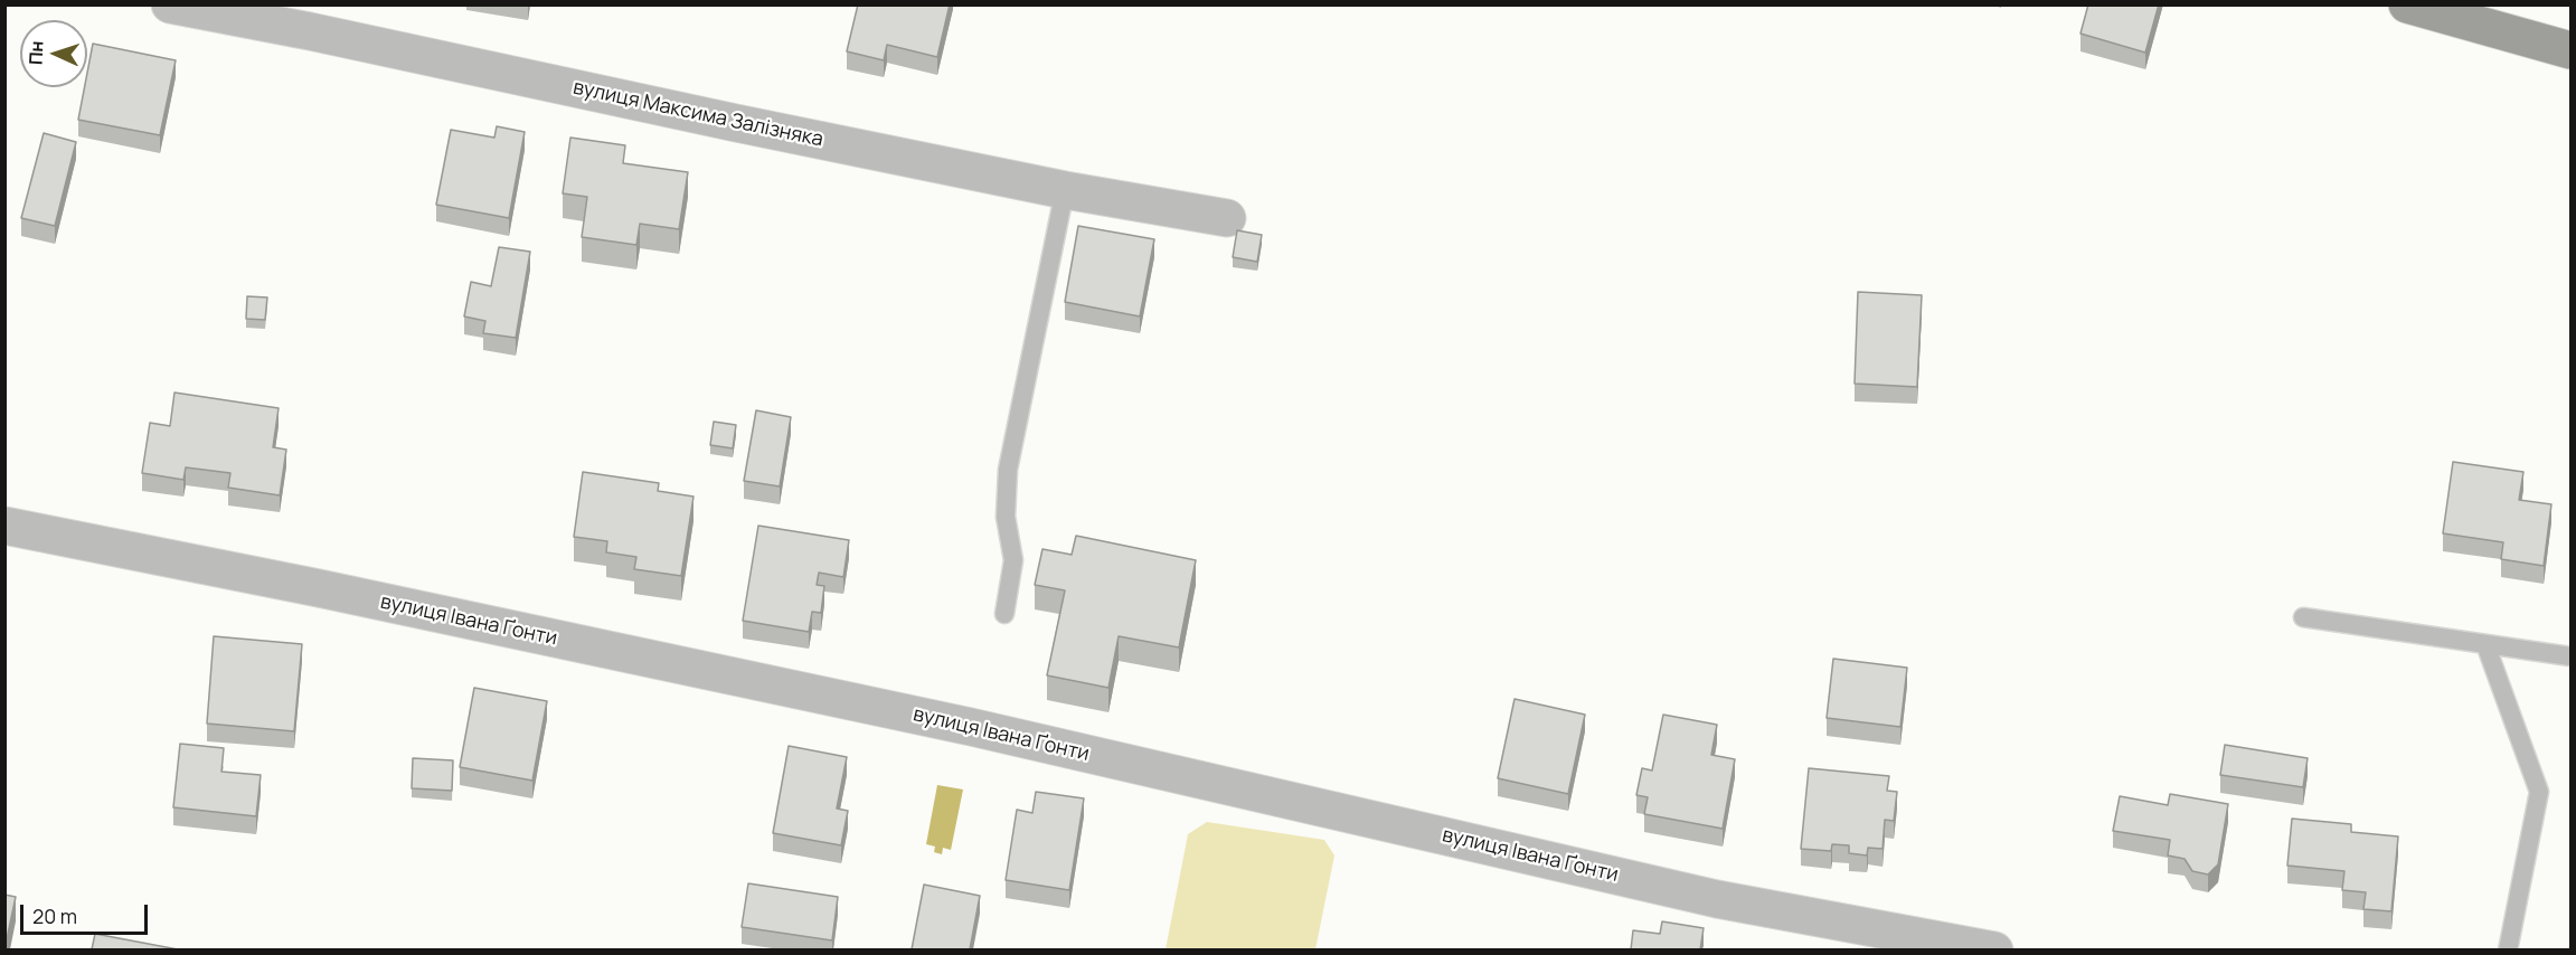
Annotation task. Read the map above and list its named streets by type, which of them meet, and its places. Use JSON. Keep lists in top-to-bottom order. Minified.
{"streets":{"street":["вулиця Максима Залізняка","вулиця Івана Ґонти"]},"scale_bar":"20 m","north":"left"}
